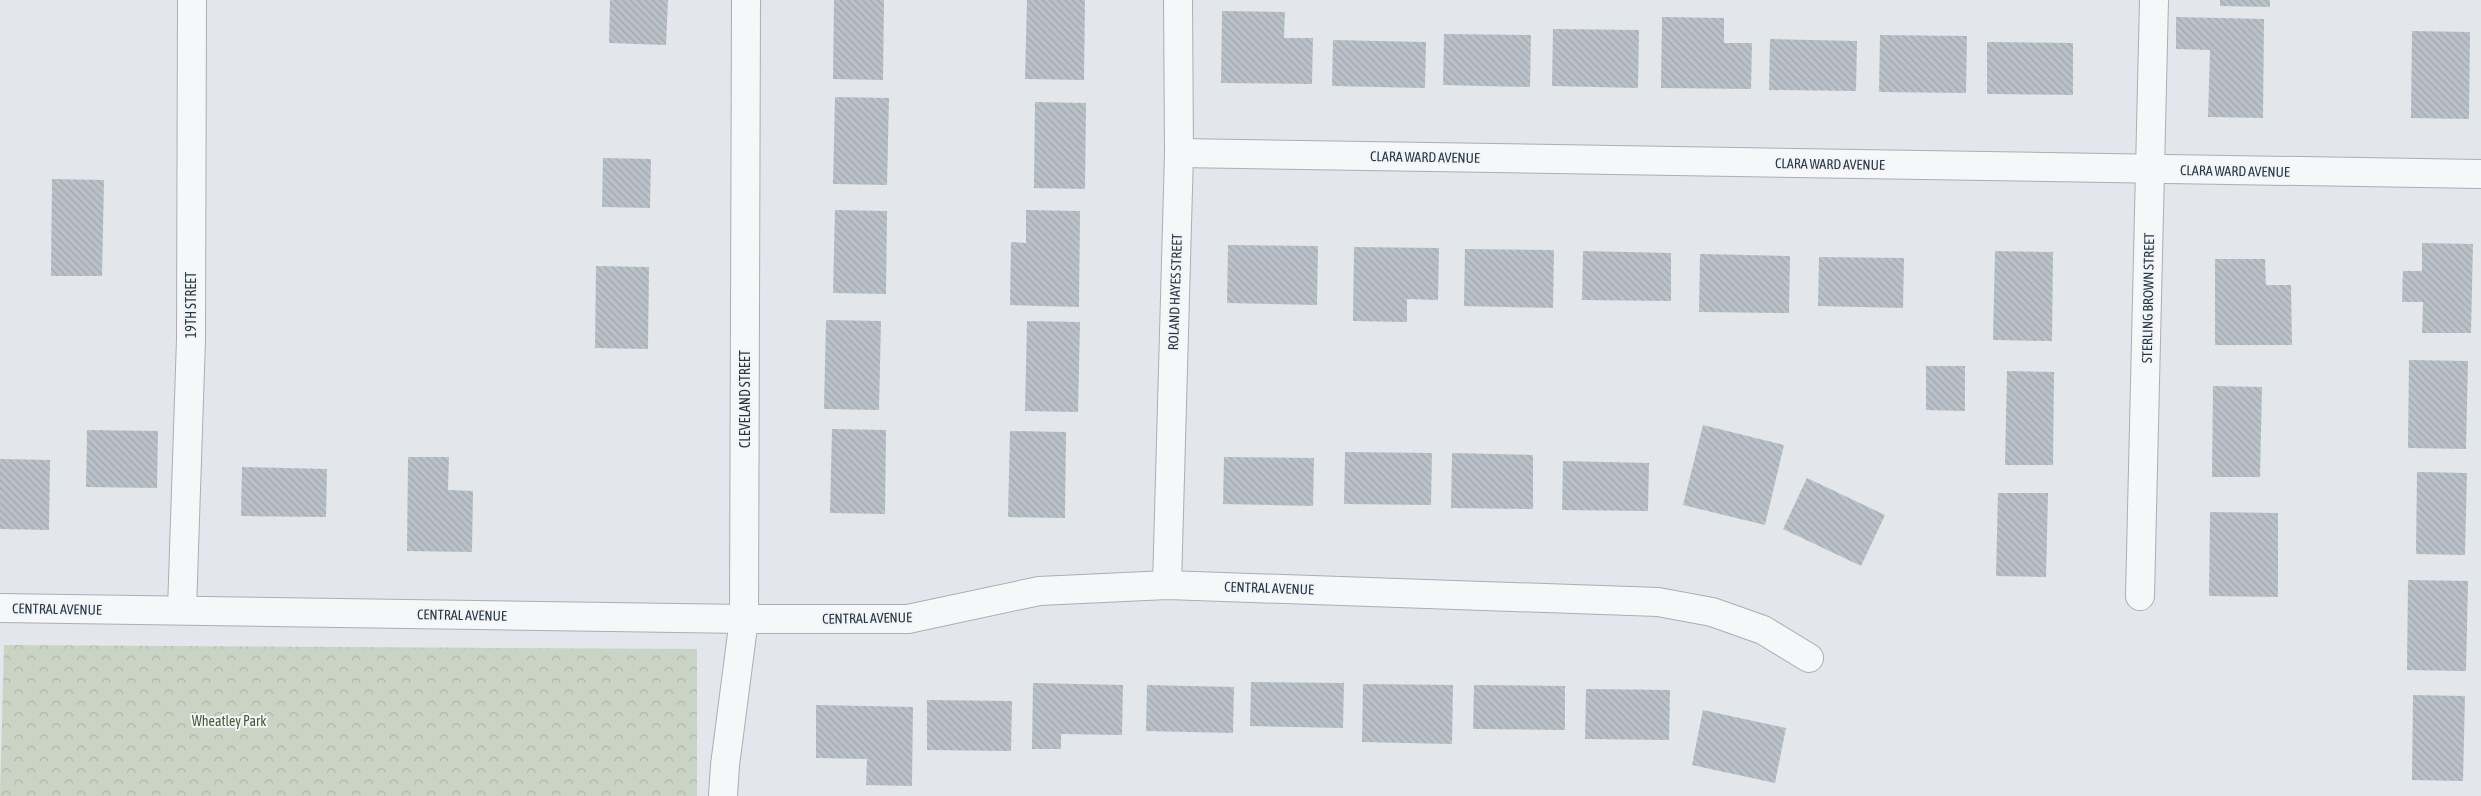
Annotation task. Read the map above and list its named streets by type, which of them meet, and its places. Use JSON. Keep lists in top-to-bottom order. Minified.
{"streets":{"street":["CLARA WARD AVENUE","ROLAND HAYES STREET","STERLING BROWN STREET","19TH STREET","CLEVELAND STREET","CENTRAL AVENUE"]},"crossings":[["CLARA WARD AVENUE","ROLAND HAYES STREET"],["CLARA WARD AVENUE","STERLING BROWN STREET"],["ROLAND HAYES STREET","CENTRAL AVENUE"],["19TH STREET","CENTRAL AVENUE"],["CLEVELAND STREET","CENTRAL AVENUE"]],"parks":["Wheatley Park"]}
